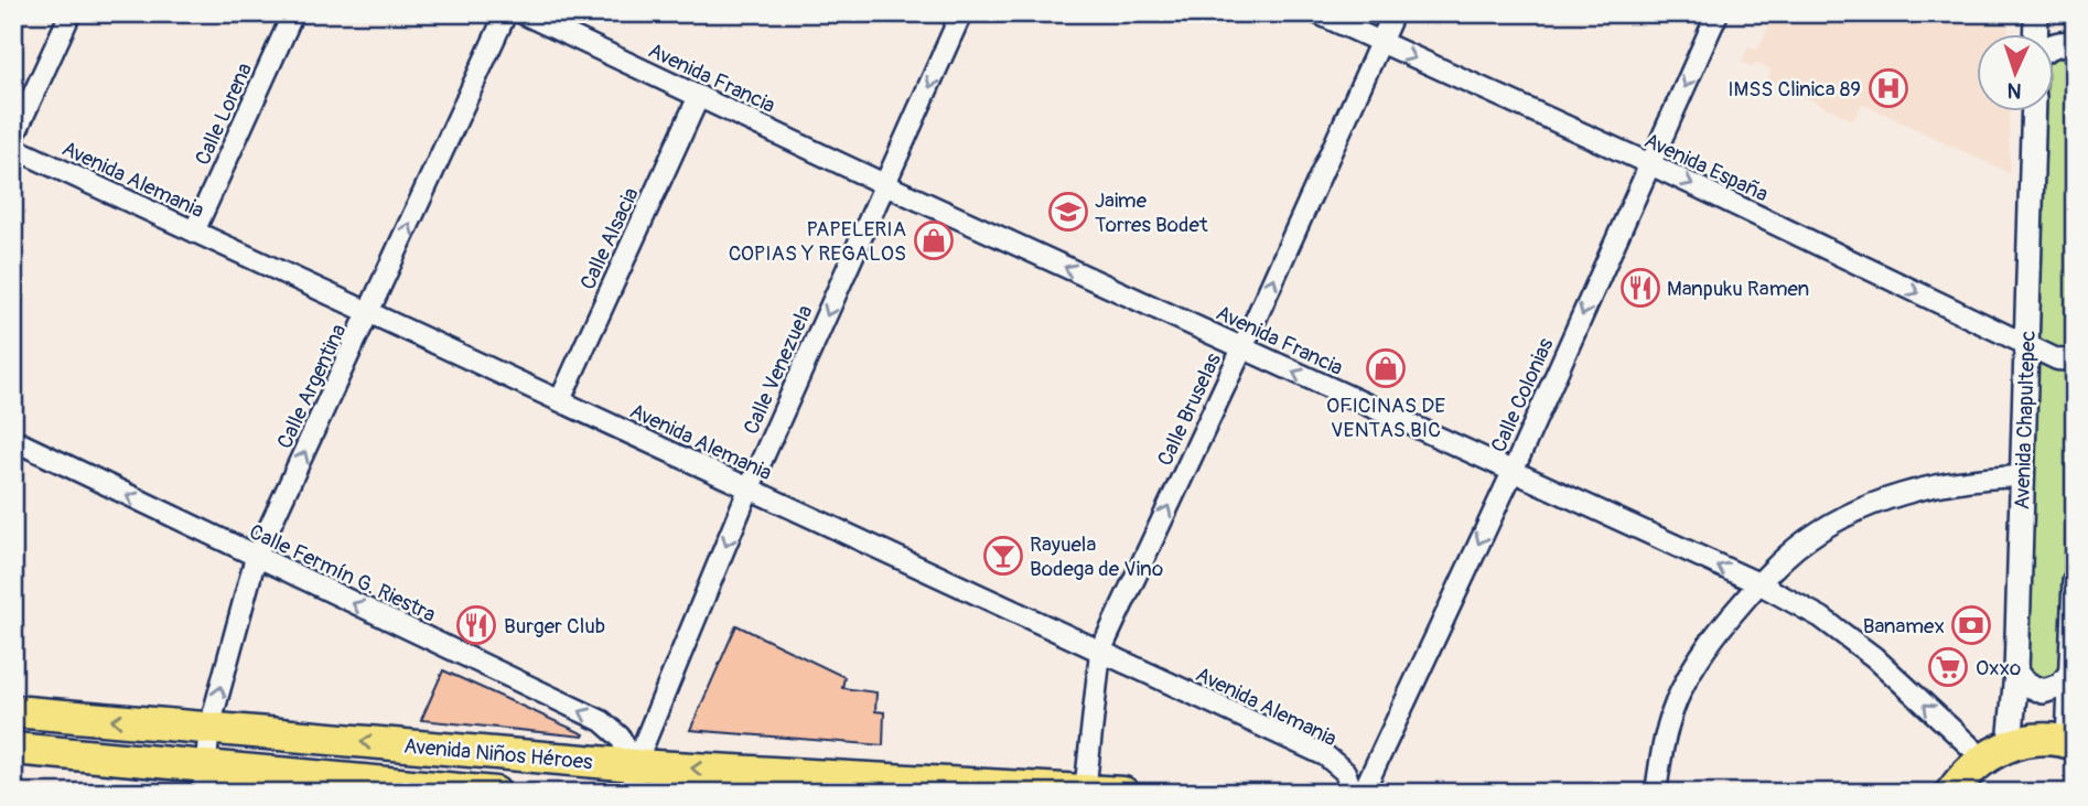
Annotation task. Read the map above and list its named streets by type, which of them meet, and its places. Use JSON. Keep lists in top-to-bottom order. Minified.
{"streets":{"main road":["Avenida Niños Héroes"],"street":["Avenida Francia","Calle Lorena","Avenida España","Avenida Alemania","Calle Alsacia","Calle Venezuela","Calle Argentina","Calle Colonias","Calle Bruselas","Avenida Chapultepec","Calle Fermín G. Riestra"]},"crossings":[["Avenida Francia","Calle Alsacia"],["Avenida Francia","Calle Venezuela"],["Avenida Francia","Calle Colonias"],["Avenida Francia","Calle Bruselas"],["Calle Lorena","Avenida Alemania"],["Avenida España","Calle Colonias"],["Avenida España","Calle Bruselas"],["Avenida España","Avenida Chapultepec"],["Avenida Alemania","Calle Alsacia"],["Avenida Alemania","Calle Venezuela"],["Avenida Alemania","Calle Argentina"],["Avenida Alemania","Calle Bruselas"],["Calle Venezuela","Calle Fermín G. Riestra"],["Calle Venezuela","Avenida Niños Héroes"],["Calle Argentina","Calle Fermín G. Riestra"],["Calle Argentina","Avenida Niños Héroes"],["Calle Bruselas","Avenida Niños Héroes"],["Calle Fermín G. Riestra","Avenida Niños Héroes"]],"one_way":["Avenida Francia","Avenida España","Calle Venezuela","Calle Argentina","Calle Colonias","Calle Bruselas","Calle Fermín G. Riestra"],"places":{"hospital":["IMSS Clinica 89"],"school or university":["Jaime Torres Bodet"],"shop":["PAPELERIA COPIAS Y REGALOS","OFICINAS DE VENTAS BIC"],"restaurant":["Manpuku Ramen","Burger Club"],"bar":["Rayuela Bodega de Vino"],"bank":["Banamex"],"supermarket":["Oxxo"]},"north":"bottom"}
